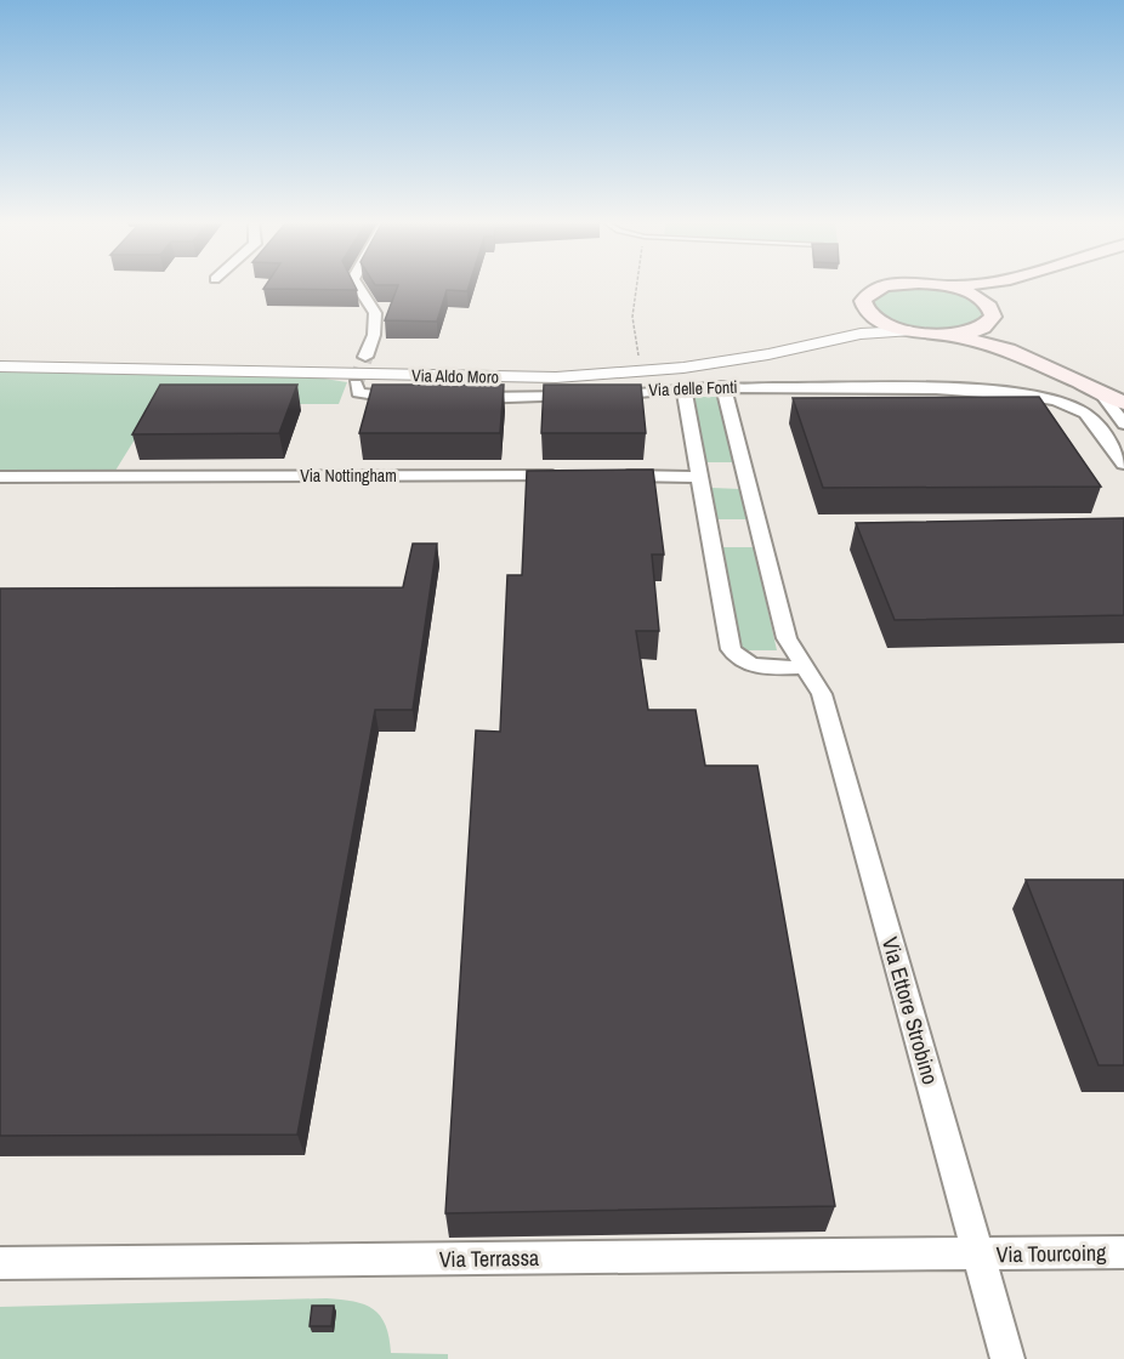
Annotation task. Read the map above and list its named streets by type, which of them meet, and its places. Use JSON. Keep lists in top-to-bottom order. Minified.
{"streets":{"street":["Via Aldo Moro","Via delle Fonti","Via Nottingham","Via Ettore Strobino","Via Tourcoing","Via Terrassa"]},"crossings":[["Via delle Fonti","Via Ettore Strobino"],["Via Ettore Strobino","Via Tourcoing"],["Via Ettore Strobino","Via Terrassa"],["Via Tourcoing","Via Terrassa"]]}
